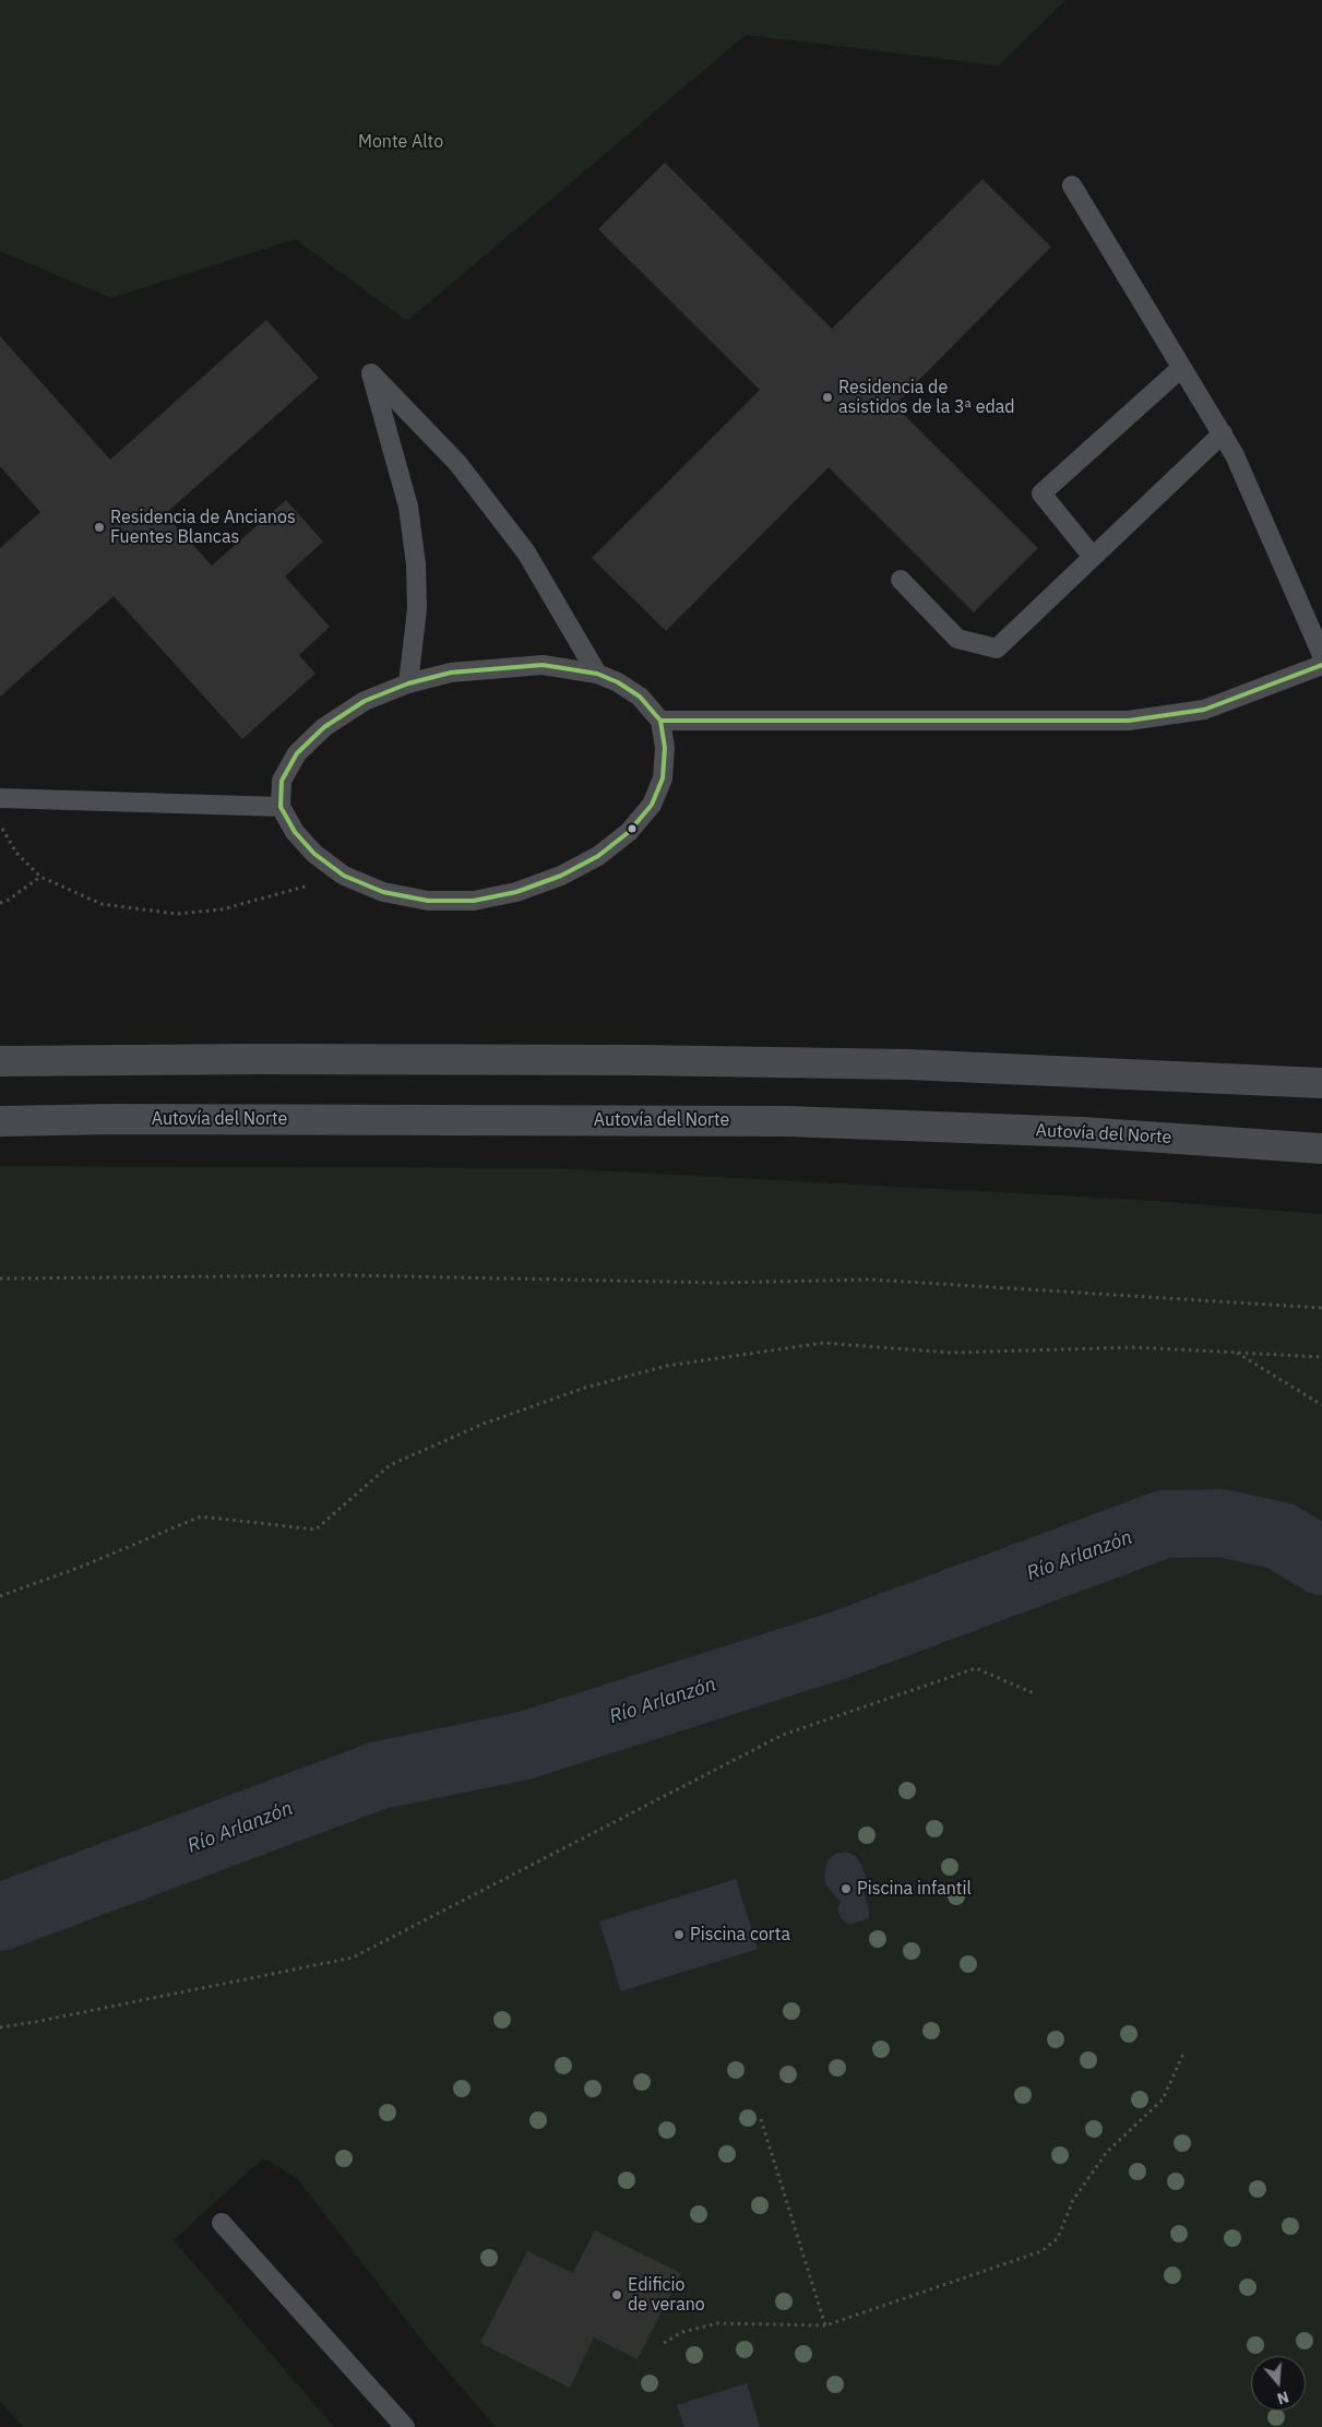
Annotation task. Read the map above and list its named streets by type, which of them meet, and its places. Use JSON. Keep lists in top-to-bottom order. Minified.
{"streets":{"highway":["Autovía del Norte"]},"water":["Río Arlanzón"],"parks":["Monte Alto"],"places":["Residencia de asistidos de la 3ª edad","Residencia de Ancianos Fuentes Blancas","Piscina infantil","Piscina corta","Edificio de verano"],"north":"bottom"}
